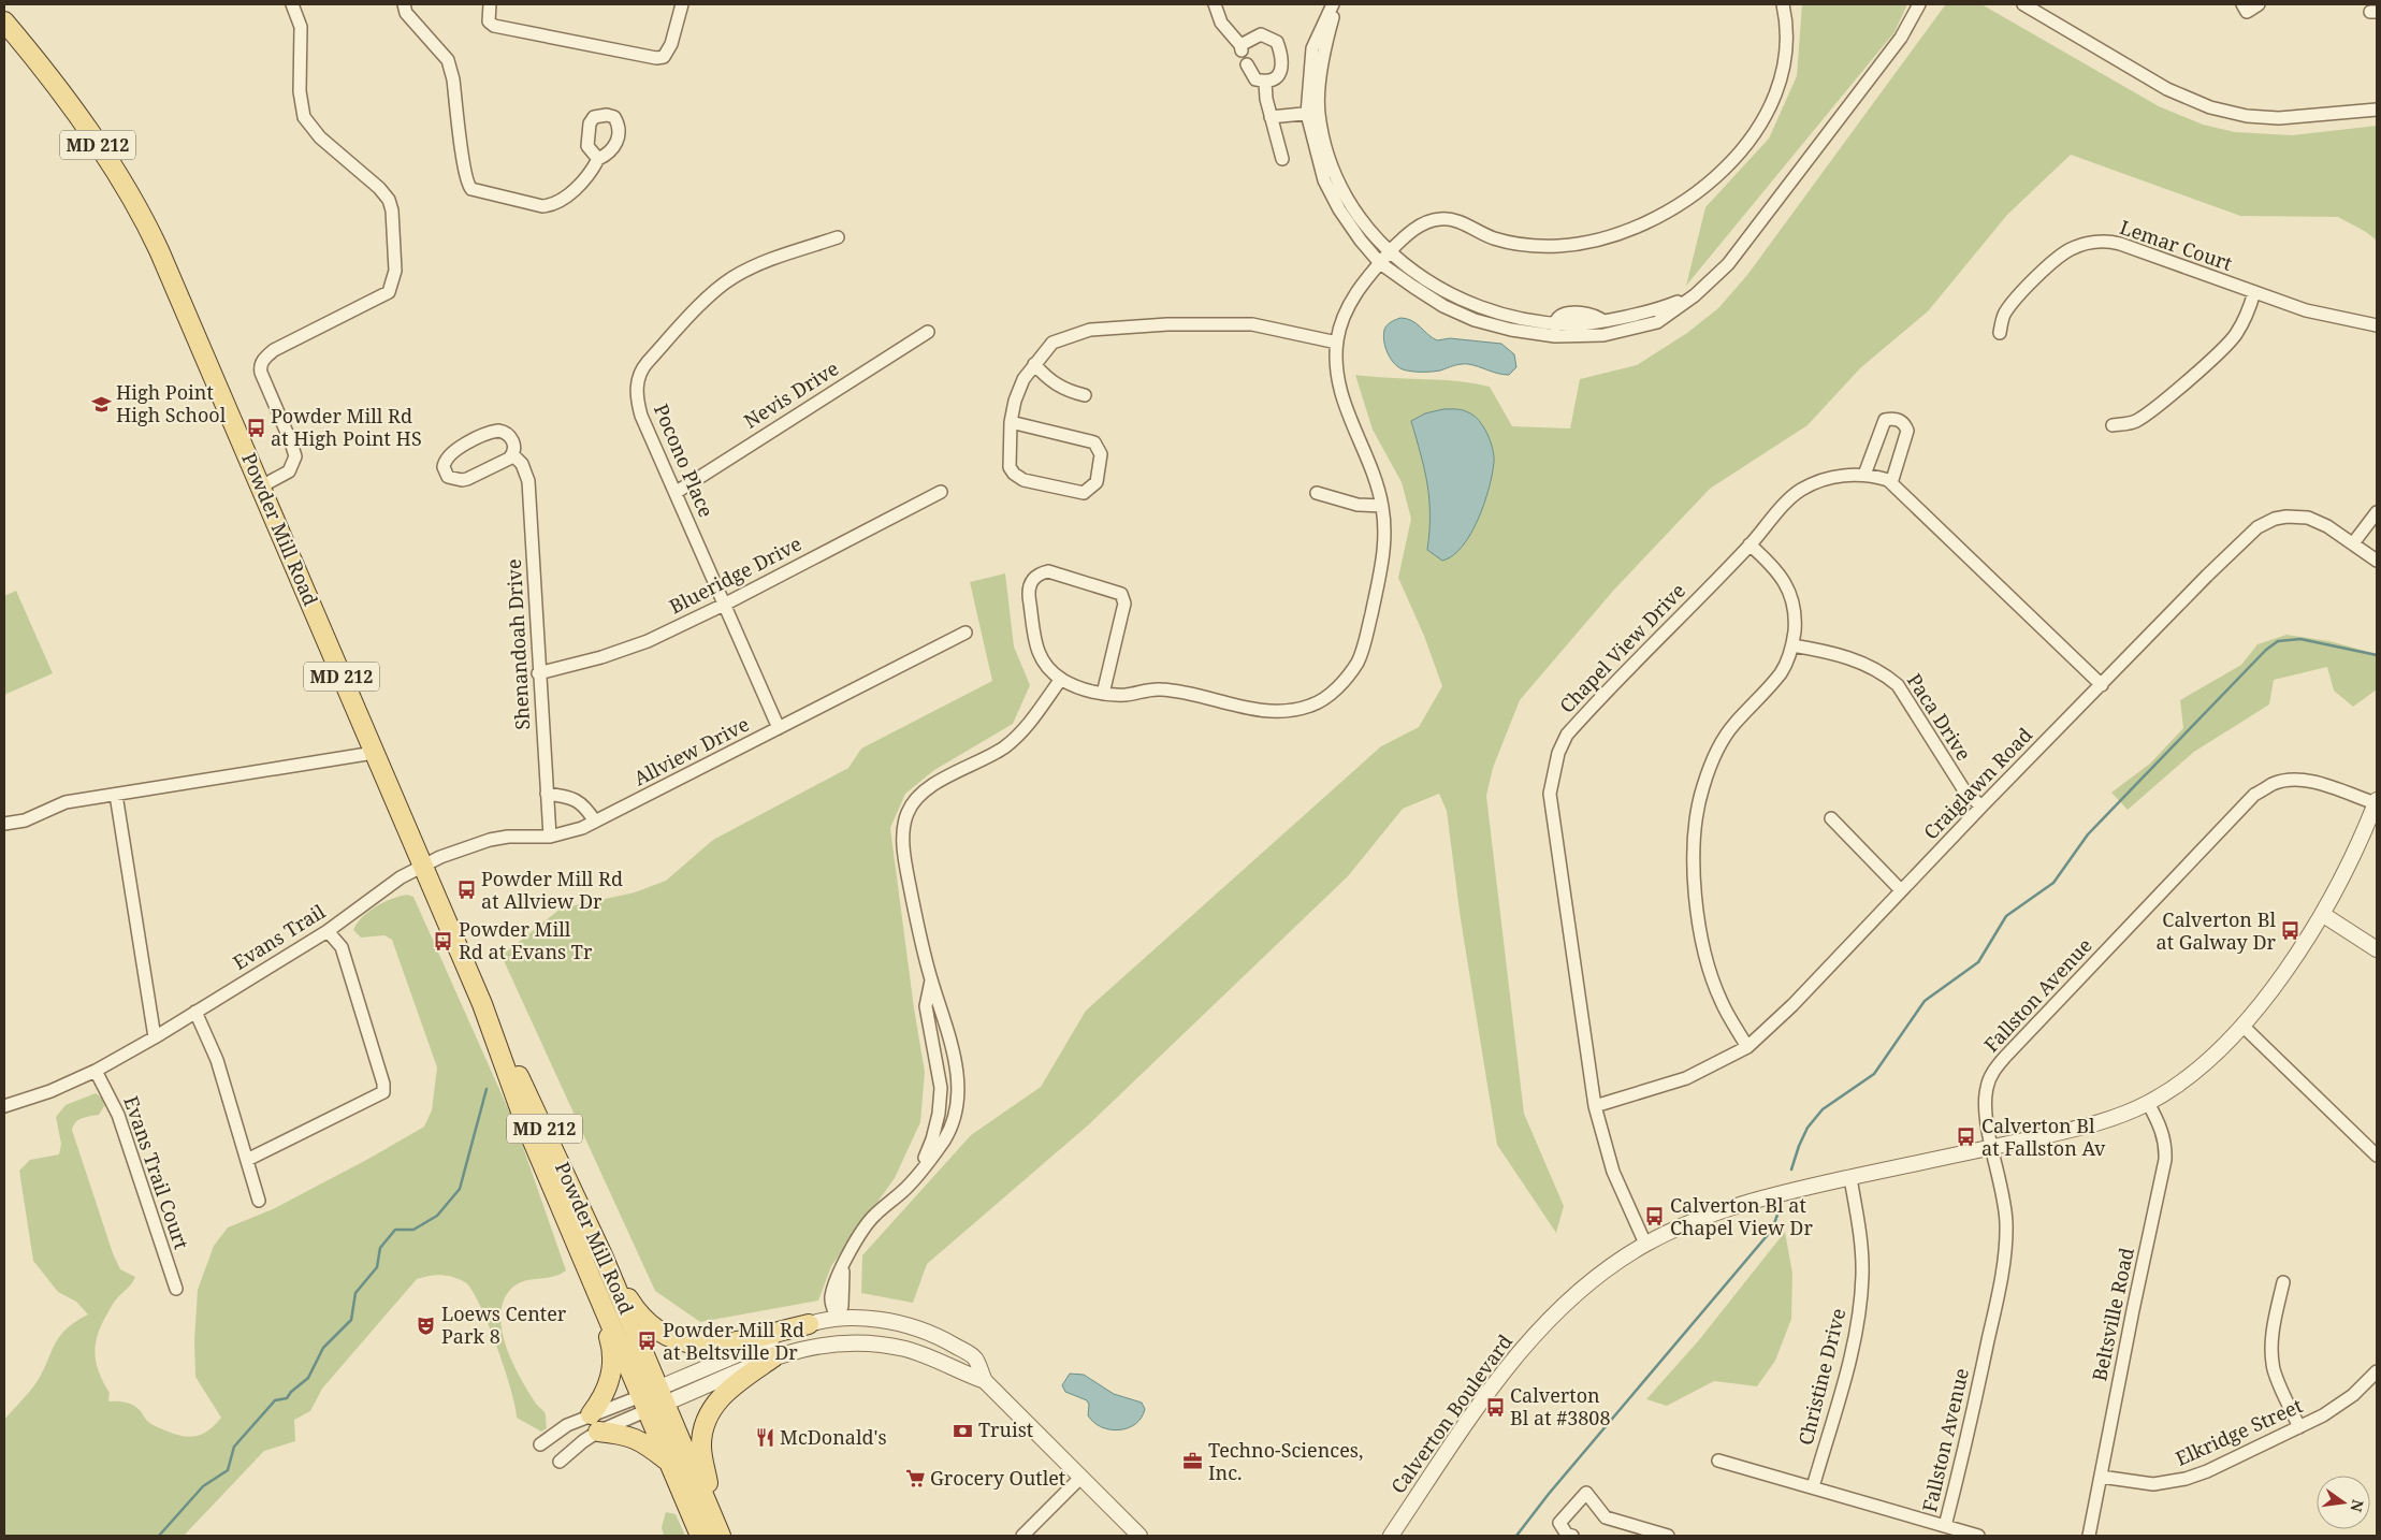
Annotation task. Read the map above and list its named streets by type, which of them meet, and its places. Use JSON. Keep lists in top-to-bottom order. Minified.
{"streets":{"main road":["MD 212","Powder Mill Road"],"street":["Lemar Court","Nevis Drive","Pocono Place","Blueridge Drive","Shenandoah Drive","Chapel View Drive","Paca Drive","Allview Drive","Craiglawn Road","Evans Trail","Fallston Avenue","Evans Trail Court","Beltsville Road","Christine Drive","Calverton Boulevard","Elkridge Street"]},"crossings":[["Nevis Drive","Pocono Place"],["Pocono Place","Blueridge Drive"],["Pocono Place","Allview Drive"],["Powder Mill Road","Allview Drive"],["Powder Mill Road","Evans Trail"],["Blueridge Drive","Shenandoah Drive"],["Shenandoah Drive","Allview Drive"],["Chapel View Drive","Craiglawn Road"],["Chapel View Drive","Calverton Boulevard"],["Paca Drive","Craiglawn Road"],["Allview Drive","Evans Trail"],["Evans Trail","Evans Trail Court"],["Fallston Avenue","Calverton Boulevard"],["Beltsville Road","Calverton Boulevard"],["Beltsville Road","Elkridge Street"],["Christine Drive","Calverton Boulevard"]],"places":{"school or university":["High Point High School"],"bus stop":["Powder Mill Rd at High Point HS","Powder Mill Rd at Allview Dr","Calverton Bl at Galway Dr","Powder Mill Rd at Evans Tr","Calverton Bl at Fallston Av","Calverton Bl at Chapel View Dr","Powder Mill Rd at Beltsville Dr","Calverton Bl at #3808"],"theatre":["Loews Center Park 8"],"bank":["Truist"],"restaurant":["McDonald's"],"office":["Techno-Sciences, Inc."],"supermarket":["Grocery Outlet"]},"north":"right"}
